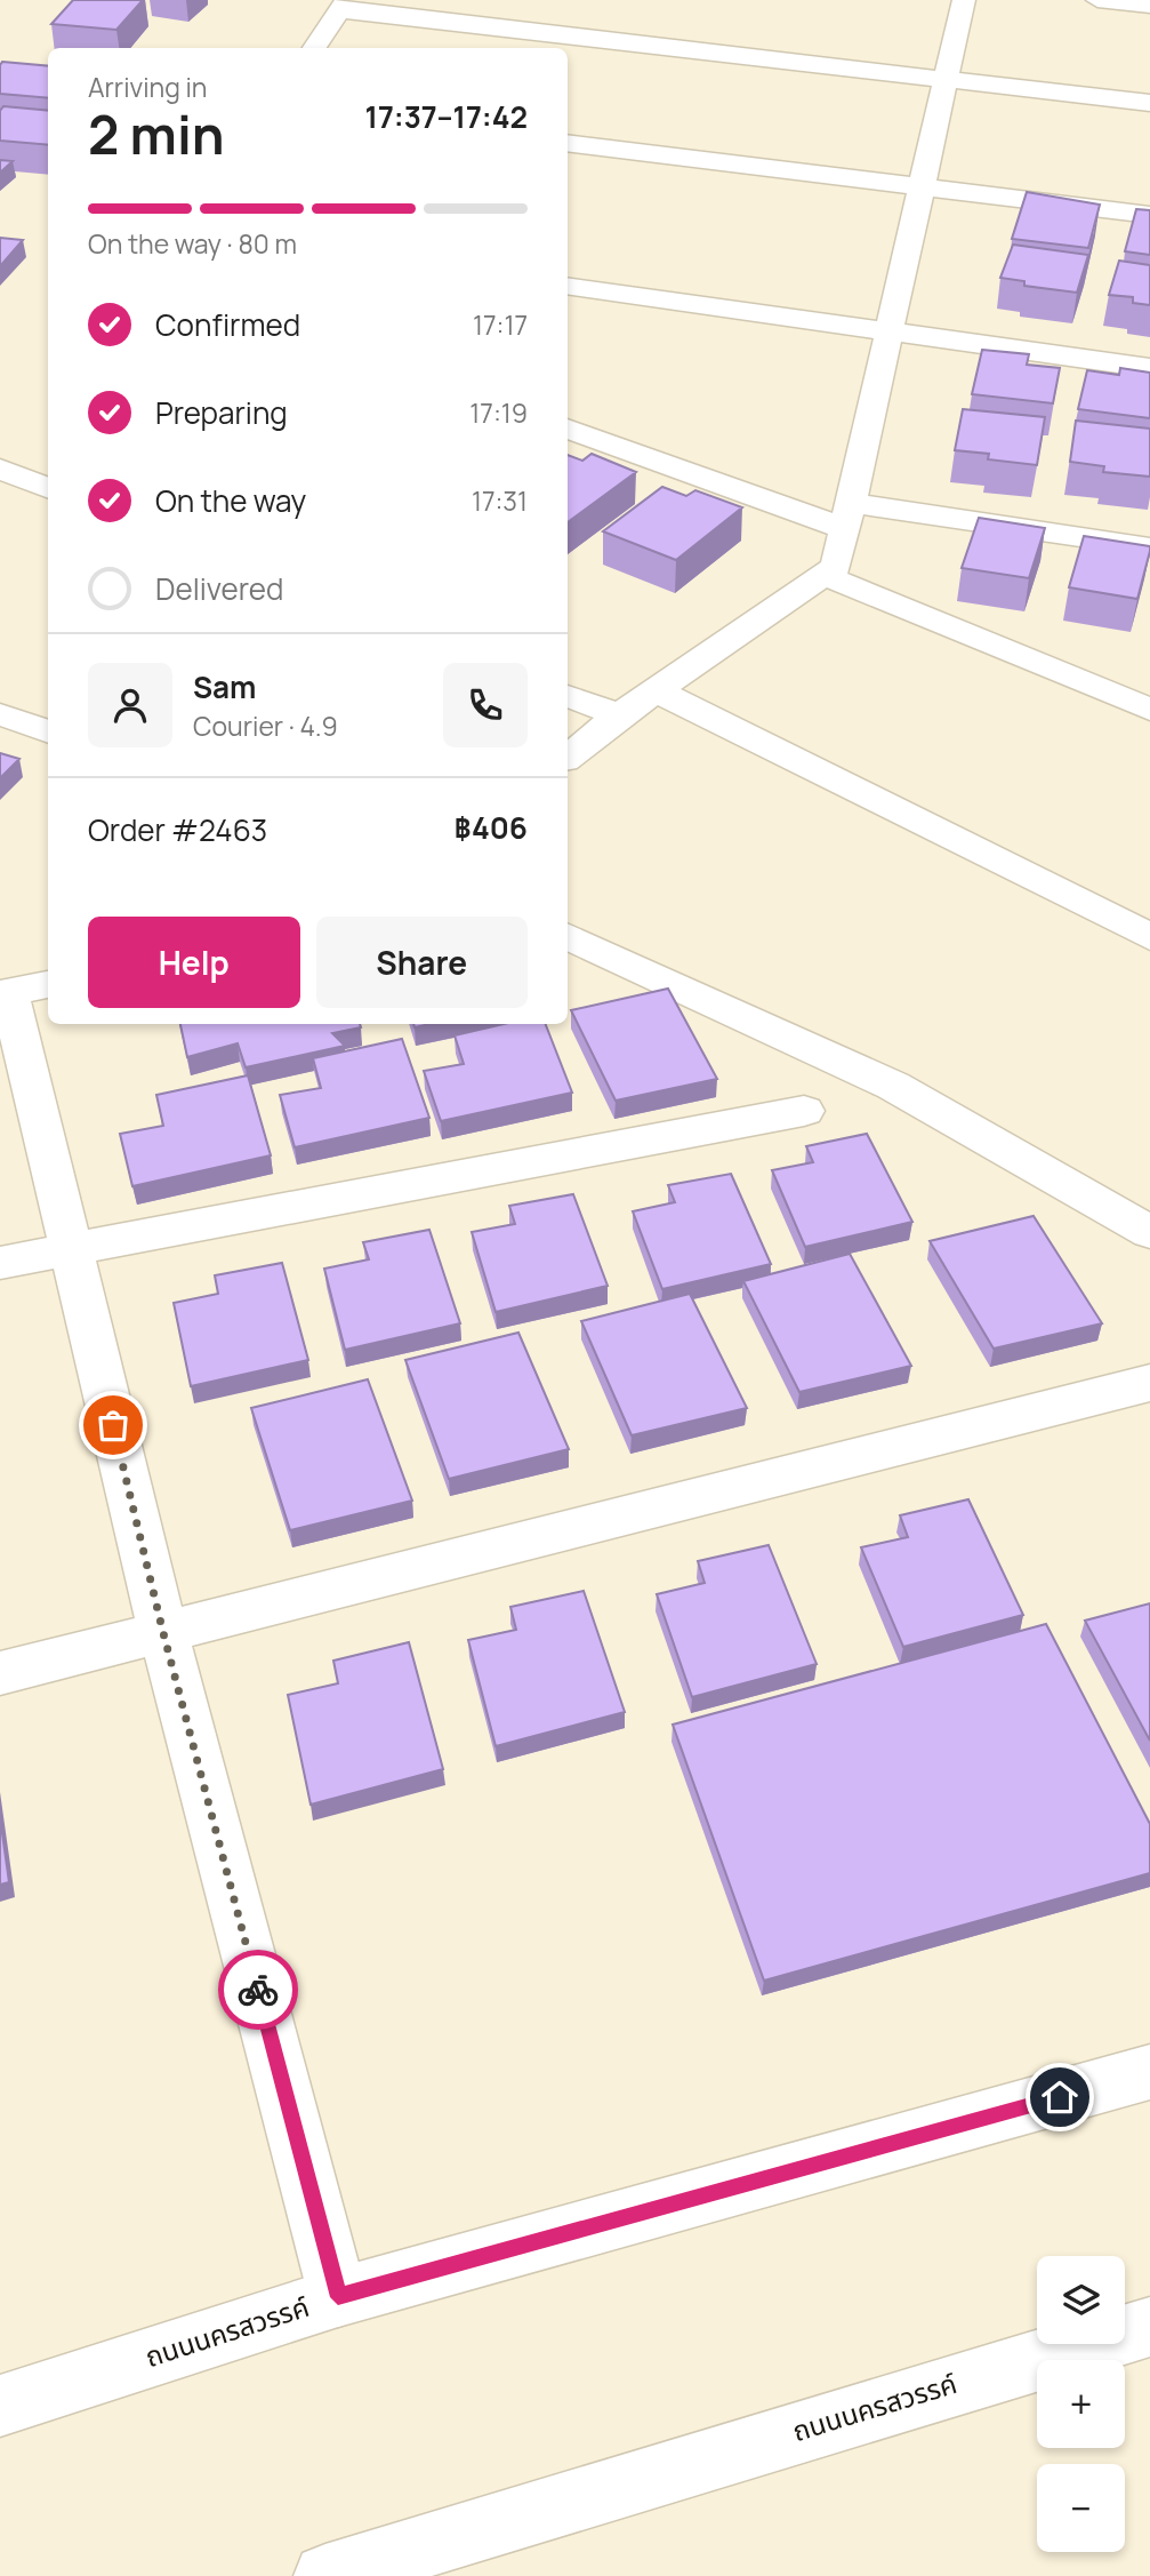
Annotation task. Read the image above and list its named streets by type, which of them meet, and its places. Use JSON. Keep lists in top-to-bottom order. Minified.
{"streets":{"street":["ถนนนครสวรรค์"]},"page":{"heading":["2 min","Arriving in","17:37–17:42"],"panel":["Sam","Courier · 4.9","Order #2463","฿406"],"bar":"On the way · 80 m","list":[["Confirmed","17:17"],["Preparing","17:19"],["On the way","17:31"],"Delivered"],"buttons":["Help","Share"],"map_buttons":["+","−"]}}
